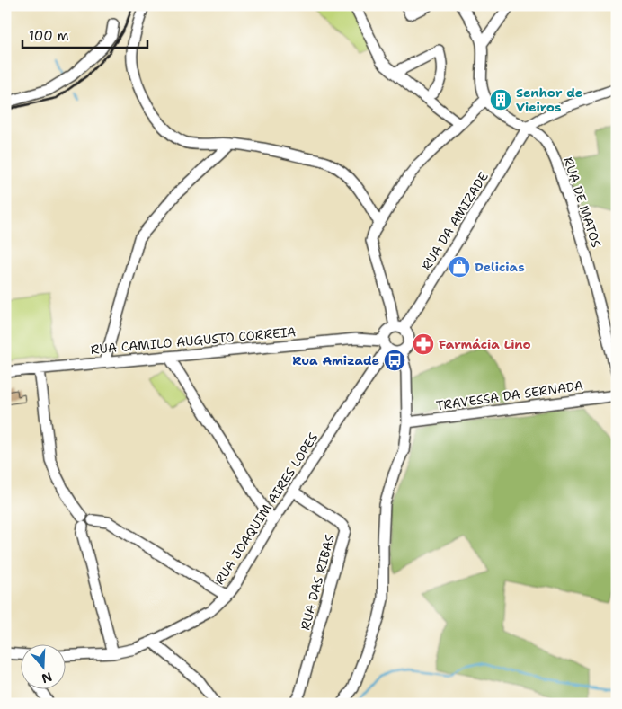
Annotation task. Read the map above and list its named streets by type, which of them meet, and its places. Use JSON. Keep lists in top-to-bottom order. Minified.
{"streets":{"street":["RUA DE MATOS","RUA DA AMIZADE","RUA CAMILO AUGUSTO CORREIA","TRAVESSA DA SERNADA","RUA JOAQUIM AIRES LOPES","RUA DAS RIBAS"]},"crossings":[["RUA DE MATOS","RUA DA AMIZADE"],["RUA DA AMIZADE","RUA CAMILO AUGUSTO CORREIA"],["RUA DA AMIZADE","RUA JOAQUIM AIRES LOPES"],["RUA CAMILO AUGUSTO CORREIA","RUA JOAQUIM AIRES LOPES"],["RUA JOAQUIM AIRES LOPES","RUA DAS RIBAS"]],"places":{"building":["Senhor de Vieiros"],"shop":["Delicias"],"pharmacy":["Farmácia Lino"],"bus stop":["Rua Amizade"]},"scale_bar":"100 m","north":"bottom"}
